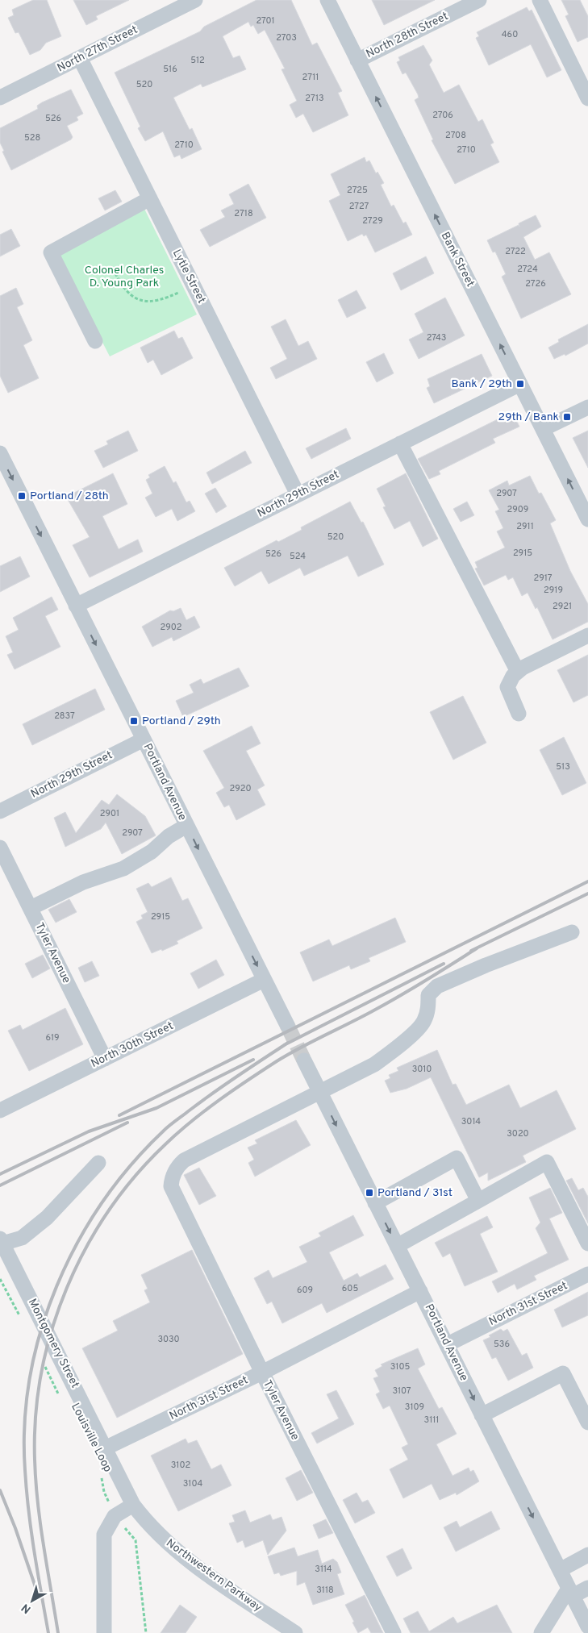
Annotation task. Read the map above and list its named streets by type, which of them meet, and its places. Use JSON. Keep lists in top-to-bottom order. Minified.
{"streets":{"street":["North 28th Street","North 27th Street","Bank Street","Lytle Street","North 29th Street","Portland Avenue","Tyler Avenue","North 30th Street","North 31st Street","Montgomery Street","Northwestern Parkway"],"path":["Louisville Loop"]},"crossings":[["North 28th Street","Bank Street"],["North 27th Street","Lytle Street"],["Bank Street","North 29th Street"],["Lytle Street","North 29th Street"],["North 29th Street","Portland Avenue"],["Portland Avenue","Tyler Avenue"],["Portland Avenue","North 30th Street"],["Portland Avenue","North 31st Street"],["Tyler Avenue","North 30th Street"],["Tyler Avenue","North 31st Street"],["North 31st Street","Montgomery Street"],["North 31st Street","Northwestern Parkway"],["Montgomery Street","Northwestern Parkway"]],"one_way":["Bank Street","Portland Avenue"],"parks":["Colonel Charles D. Young Park"],"places":{"transit":["Bank / 29th","29th / Bank","Portland / 28th","Portland / 29th","Portland / 31st"]},"house_numbers":["2701","460","2703","512","516","2711","520","2713","2706","526","2708","528","2710","2710","2725","2727","2718","2729","2722","2724","2726","2743","2907","2909","2911","520","2915","526","524","2917","2919","2921","2902","2837","513","2920","2901","2907","2915","619","3010","3014","3020","605","609","3030","536","3105","3107","3109","3111","3102","3104","3114","3118"],"north":"bottom left"}
